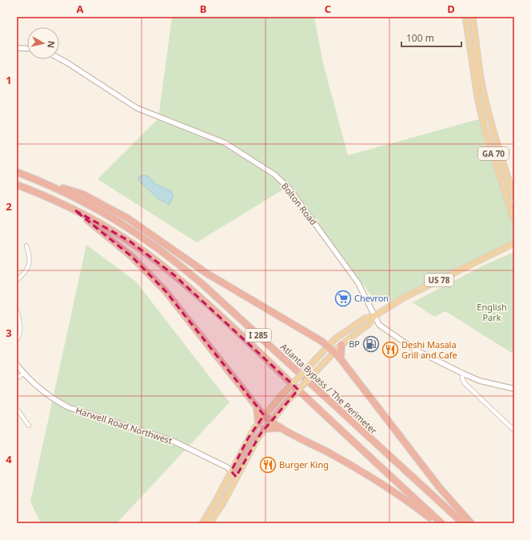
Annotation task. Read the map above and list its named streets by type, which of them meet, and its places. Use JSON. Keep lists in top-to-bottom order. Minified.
{"streets":{"highway":["I 285","Atlanta Bypass / The Perimeter"],"main road":["GA 70","US 78"],"street":["Bolton Road","Harwell Road Northwest"]},"crossings":[["Bolton Road","US 78"],["US 78","Harwell Road Northwest"]],"parks":["English Park"],"places":{"supermarket":["Chevron"],"fuel station":["BP"],"restaurant":["Deshi Masala Grill and Cafe","Burger King"]},"scale_bar":"100 m","north":"right","grid":{"columns":["A","B","C","D"],"rows":["1","2","3","4"]}}
